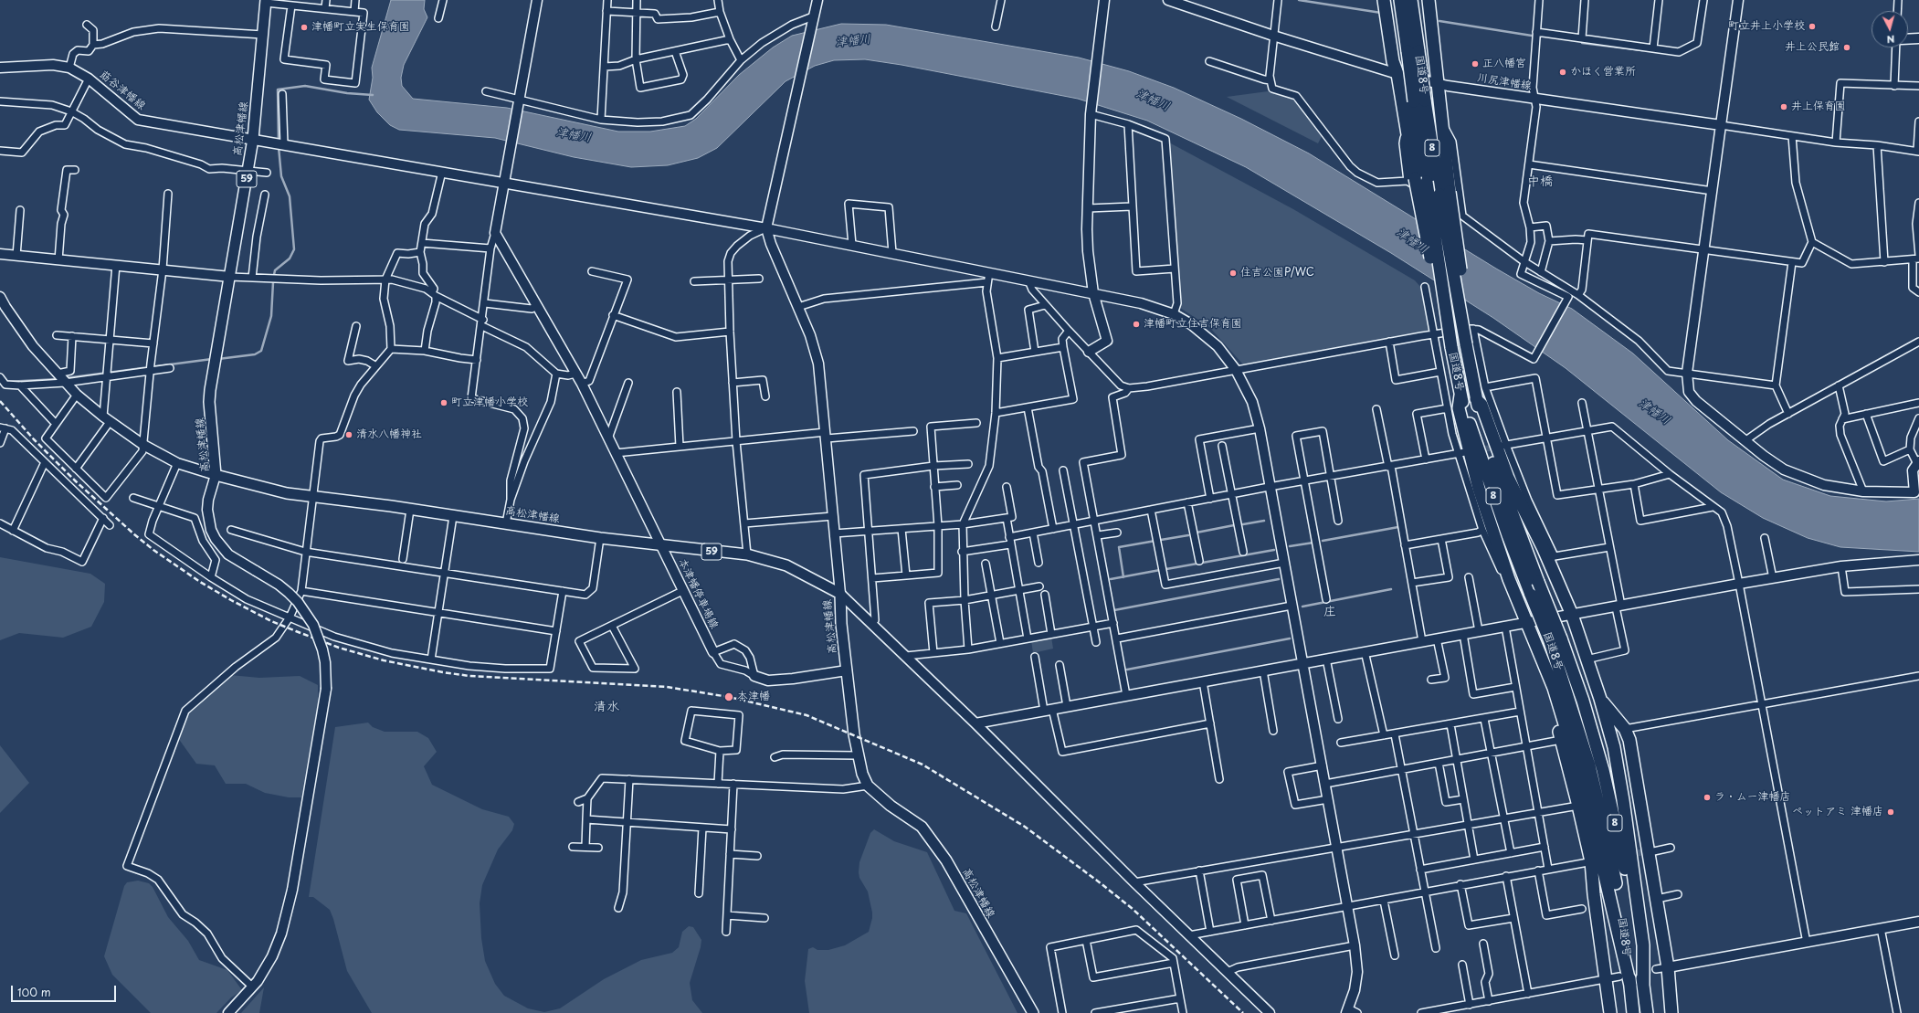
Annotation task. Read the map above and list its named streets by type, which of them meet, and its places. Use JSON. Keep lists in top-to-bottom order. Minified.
{"streets":{"highway":["国道8号","8"],"main road":["高松津幡線","59"],"street":["川尻津幡線","莇谷津幡線","本津幡停車場線"]},"crossings":[["国道8号","8"],["莇谷津幡線","高松津幡線"],["高松津幡線","本津幡停車場線"]],"districts":["中橋","庄","清水"],"water":["津幡川"],"places":["町立井上小学校","津幡町立実生保育園","井上公民館","正八幡宮","かほく営業所","井上保育園","住吉公園P/WC","津幡町立住吉保育園","町立津幡小学校","清水八幡神社","本津幡","ラ・ムー津幡店","ペットアミ 津幡店"],"scale_bar":"100 m","north":"bottom"}
